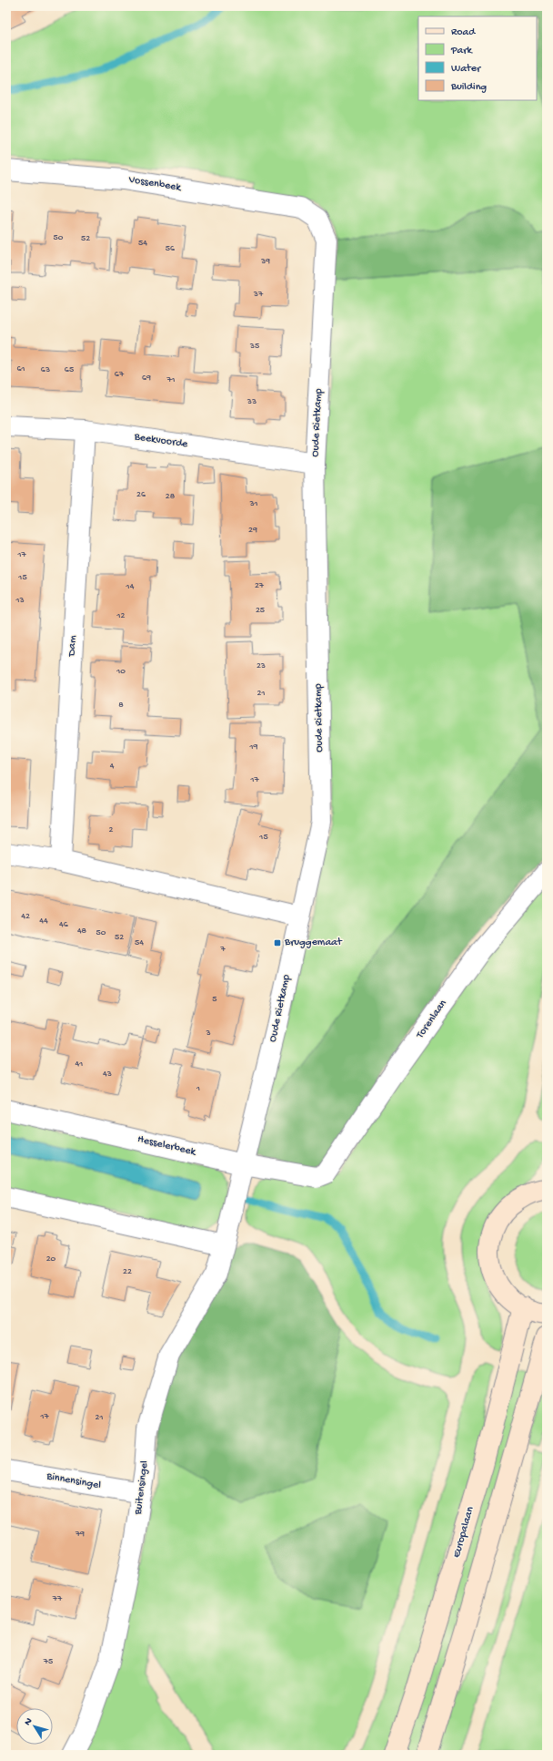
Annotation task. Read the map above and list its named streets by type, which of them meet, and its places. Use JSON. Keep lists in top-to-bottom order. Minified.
{"streets":{"street":["Vossenbeek","Oude Rietkamp","Beekvoorde","Dam","Torenlaan","Hesselerbeek","Binnensingel","Buitensingel","Europalaan"]},"crossings":[["Vossenbeek","Oude Rietkamp"],["Oude Rietkamp","Beekvoorde"],["Oude Rietkamp","Hesselerbeek"],["Oude Rietkamp","Buitensingel"],["Beekvoorde","Dam"],["Torenlaan","Hesselerbeek"],["Binnensingel","Buitensingel"]],"places":{"transit":["Bruggemaat"]},"house_numbers":["50","52","54","56","39","37","35","61","63","65","67","69","71","33","26","28","31","29","17","15","27","14","13","25","12","23","10","21","8","19","4","17","2","15","42","44","46","48","50","52","54","7","5","3","41","43","1","20","22","17","21","79","77","75"],"legend":["Road","Park","Water","Building"],"north":"top left"}
